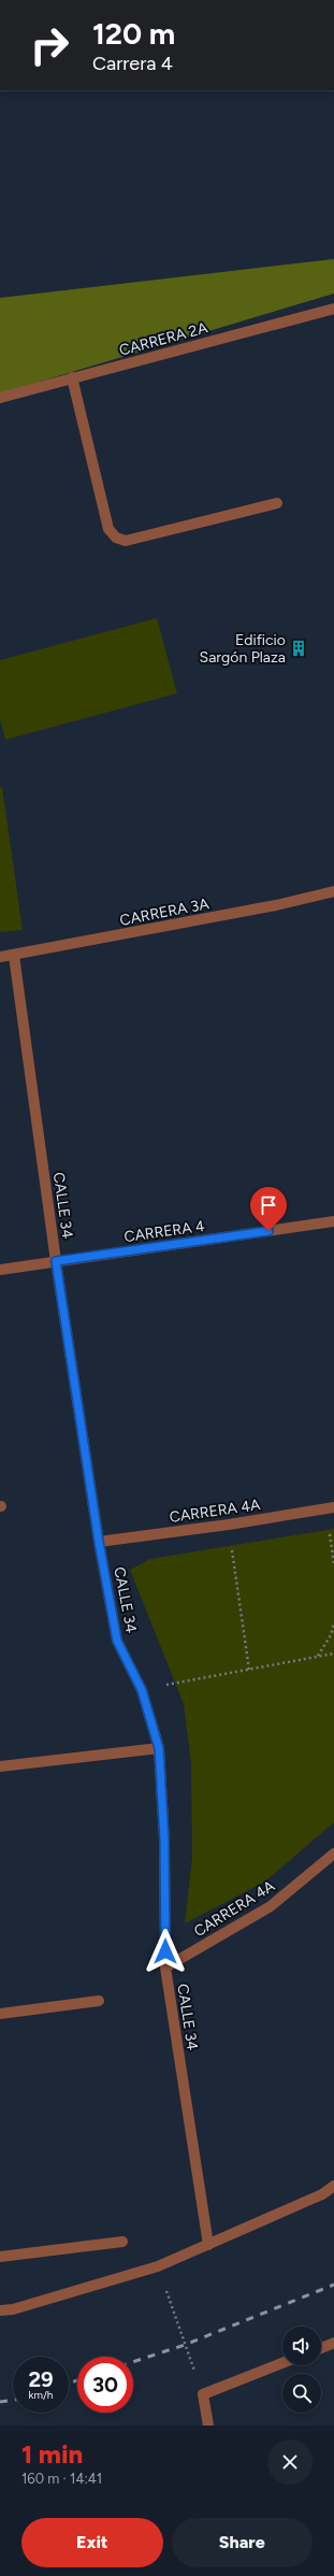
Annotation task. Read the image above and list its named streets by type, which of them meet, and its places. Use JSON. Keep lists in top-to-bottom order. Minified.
{"streets":{"street":["CARRERA 2A","CARRERA 3A","CALLE 34","CARRERA 4","CARRERA 4A"]},"crossings":[["CARRERA 3A","CALLE 34"],["CALLE 34","CARRERA 4"],["CALLE 34","CARRERA 4A"]],"places":{"building":["Edificio Sargón Plaza"]},"page":{"turn":["120 m","Carrera 4"],"speed":"29 km/h","limit":"30","heading":["1 min","160 m · 14:41"],"buttons":["Exit","Share"]}}
